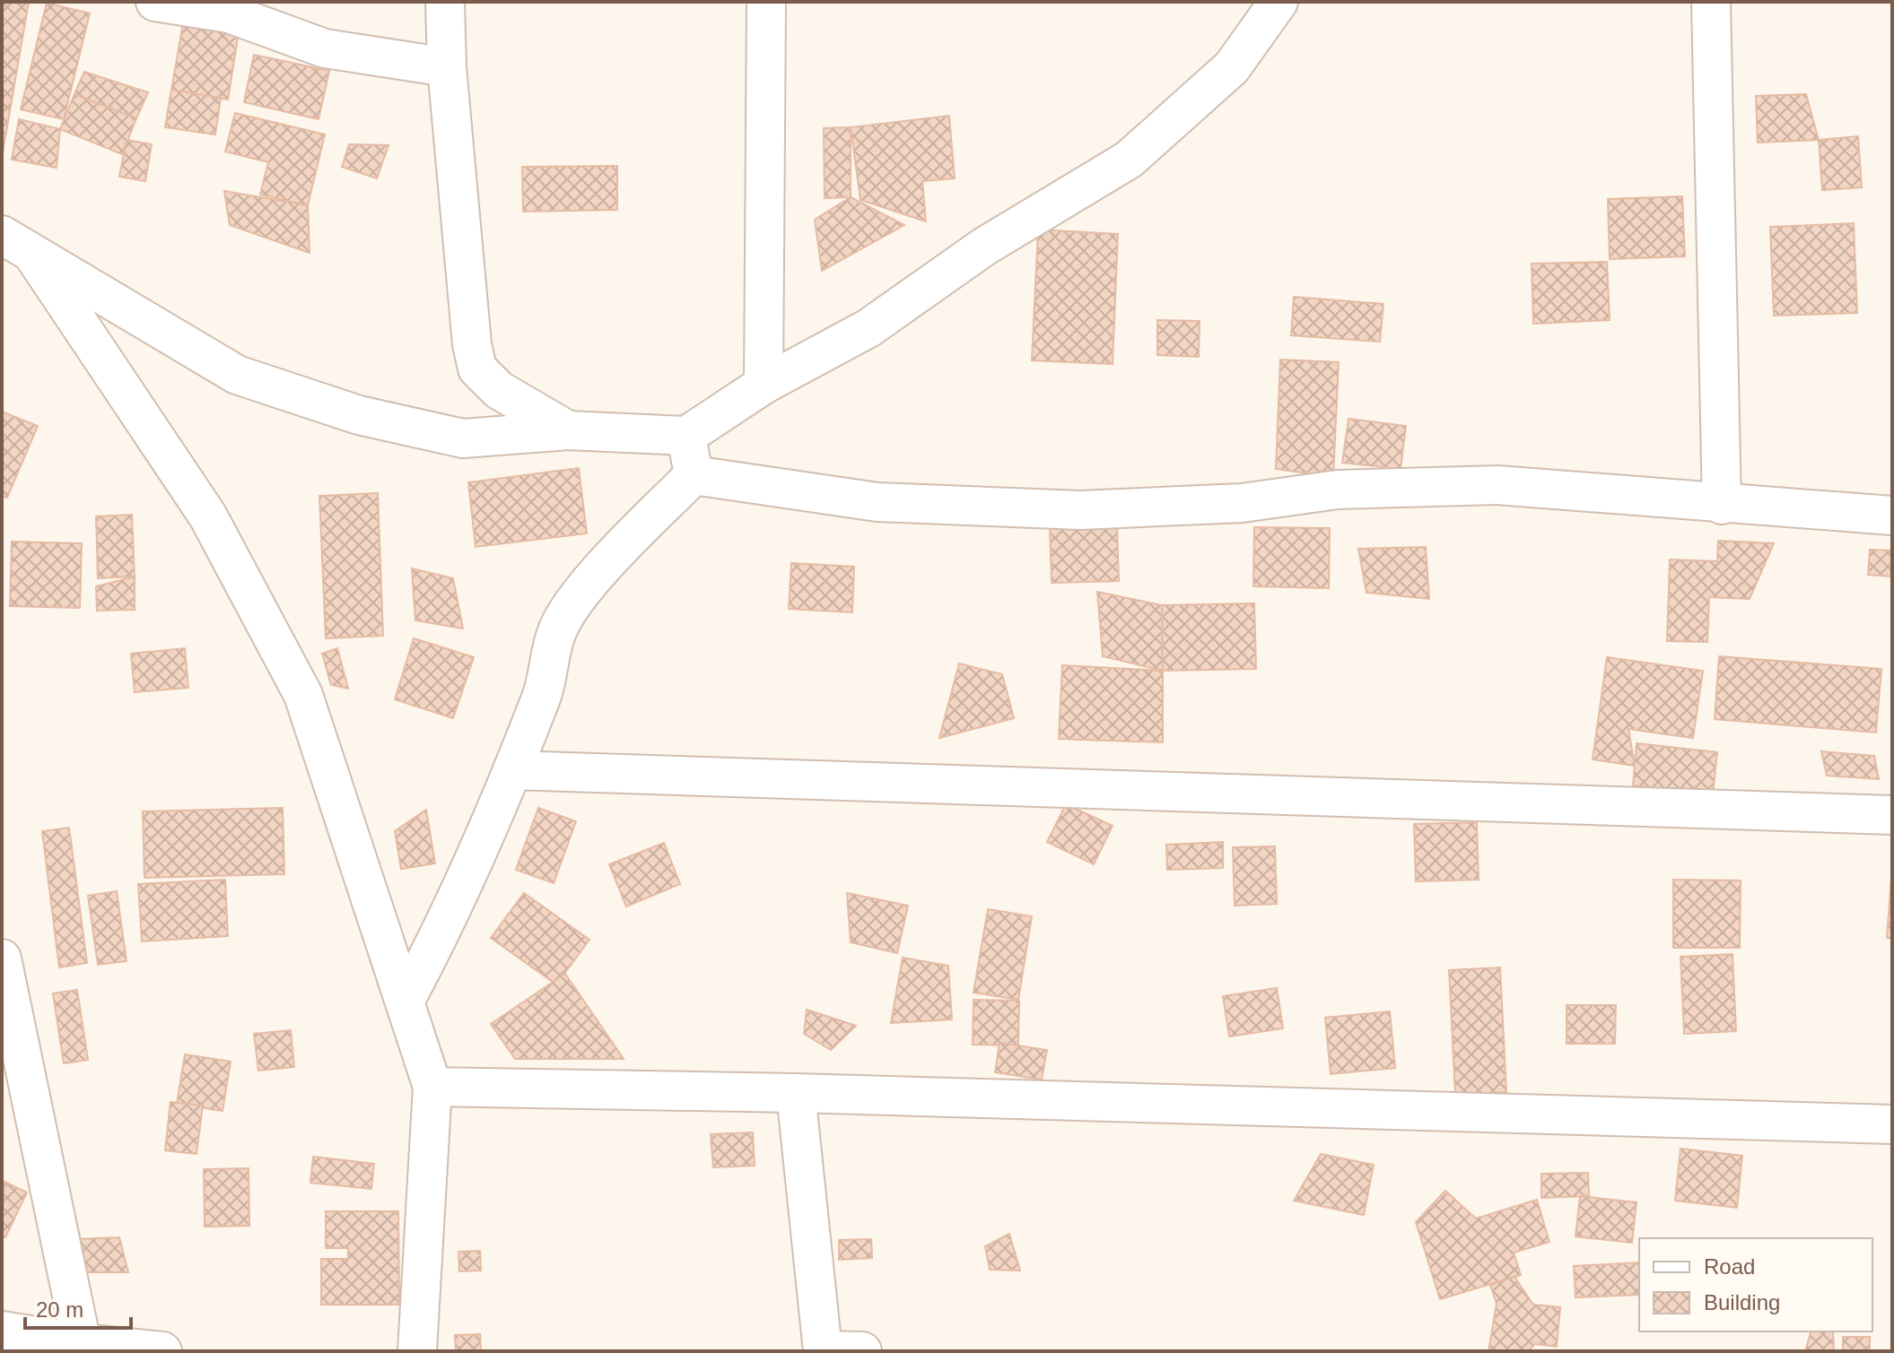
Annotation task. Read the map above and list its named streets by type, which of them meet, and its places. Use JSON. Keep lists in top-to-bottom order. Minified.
{"legend":["Road","Building"],"scale_bar":"20 m"}
